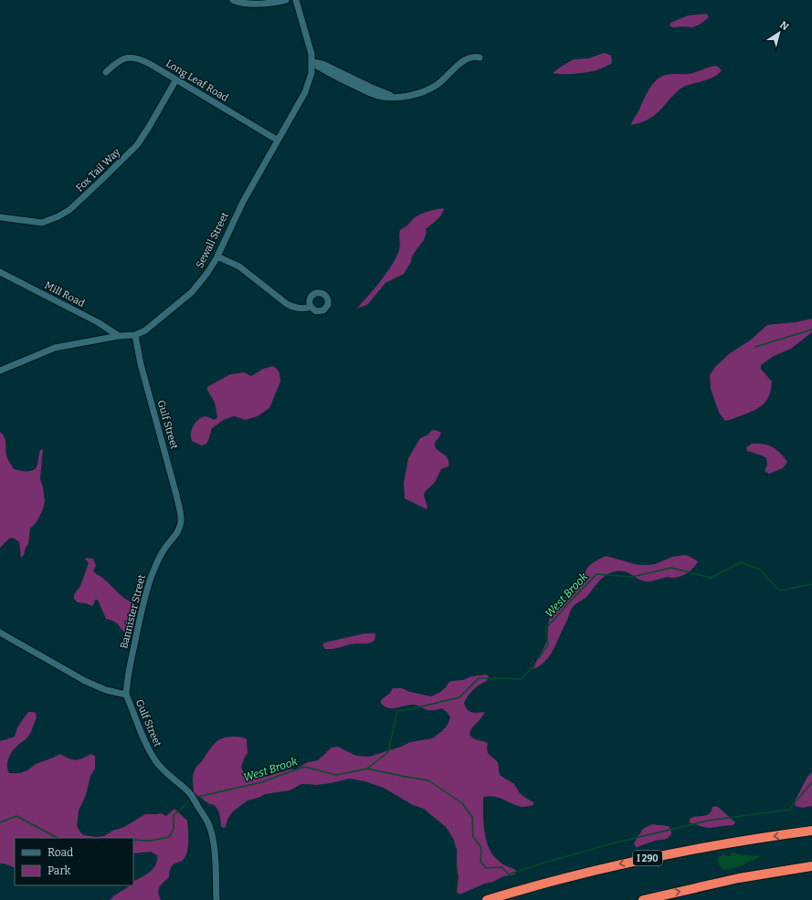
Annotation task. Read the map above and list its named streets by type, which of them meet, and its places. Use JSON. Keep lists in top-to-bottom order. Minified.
{"streets":{"highway":["I 290"],"street":["Long Leaf Road","Fox Tail Way","Sewall Street","Mill Road","Gulf Street","Bannister Street"]},"crossings":[["Long Leaf Road","Fox Tail Way"],["Long Leaf Road","Sewall Street"],["Sewall Street","Mill Road"],["Sewall Street","Gulf Street"],["Gulf Street","Bannister Street"]],"water":["West Brook"],"legend":["Road","Park"],"north":"top right"}
